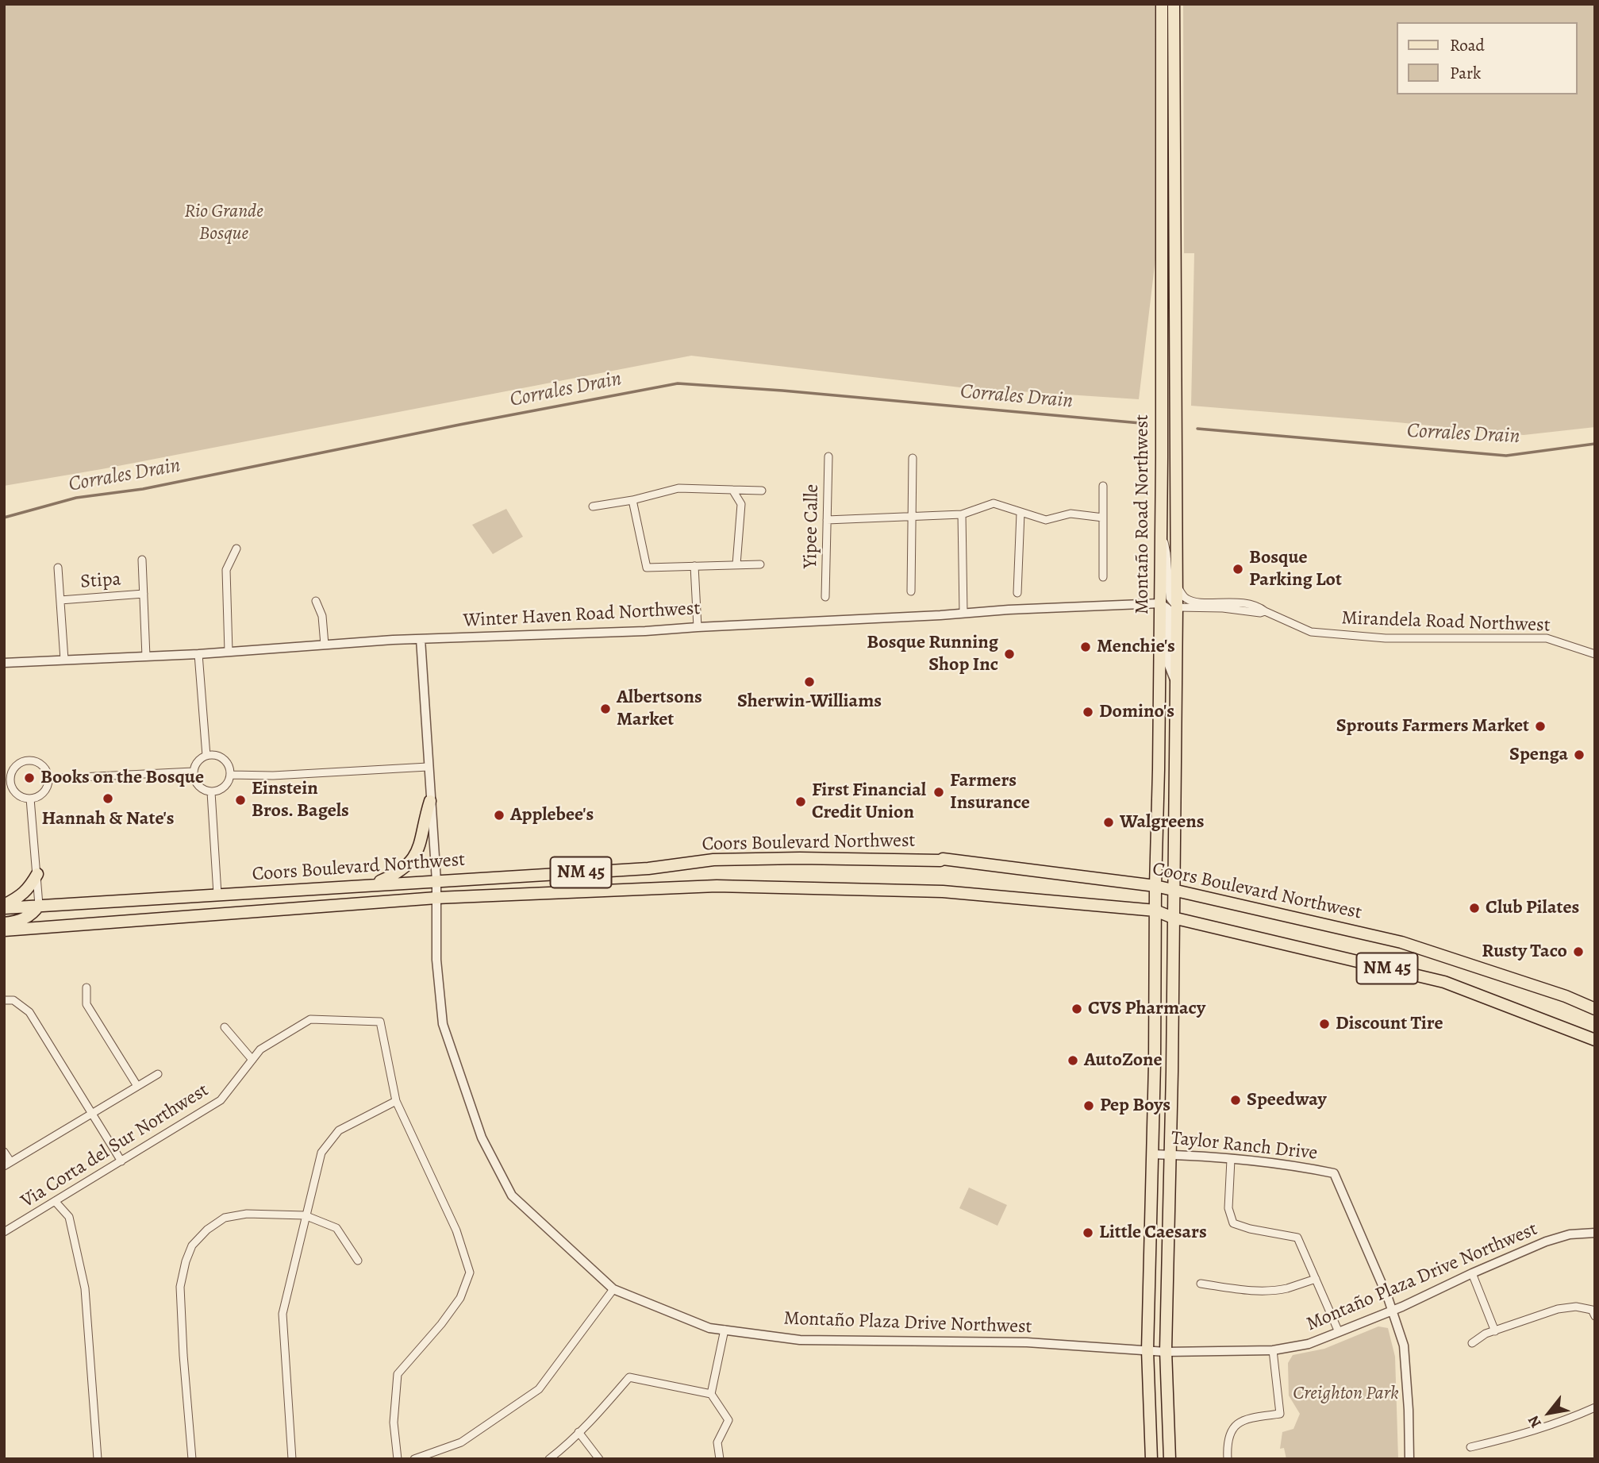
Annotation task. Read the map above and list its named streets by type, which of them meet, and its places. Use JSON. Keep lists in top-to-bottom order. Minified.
{"streets":{"main road":["Montaño Road Northwest","Coors Boulevard Northwest","NM 45"],"street":["Yipee Calle","Stipa","Winter Haven Road Northwest","Mirandela Road Northwest","Via Corta del Sur Northwest","Taylor Ranch Drive","Montaño Plaza Drive Northwest"]},"crossings":[["Montaño Road Northwest","Winter Haven Road Northwest"],["Montaño Road Northwest","Mirandela Road Northwest"],["Montaño Road Northwest","Coors Boulevard Northwest"],["Montaño Road Northwest","Taylor Ranch Drive"],["Montaño Road Northwest","Montaño Plaza Drive Northwest"],["Winter Haven Road Northwest","Montaño Plaza Drive Northwest"],["Coors Boulevard Northwest","Montaño Plaza Drive Northwest"],["Taylor Ranch Drive","Montaño Plaza Drive Northwest"]],"water":["Corrales Drain"],"parks":["Rio Grande Bosque","Creighton Park"],"places":["Bosque Parking Lot","Menchie's","Bosque Running Shop Inc","Sherwin-Williams","Albertsons Market","Domino's","Sprouts Farmers Market","Spenga","Books on the Bosque","Farmers Insurance","Hannah & Nate's","Einstein Bros. Bagels","First Financial Credit Union","Applebee's","Walgreens","Club Pilates","Rusty Taco","CVS Pharmacy","Discount Tire","AutoZone","Speedway","Pep Boys","Little Caesars"],"legend":["Road","Park"],"north":"bottom left"}
